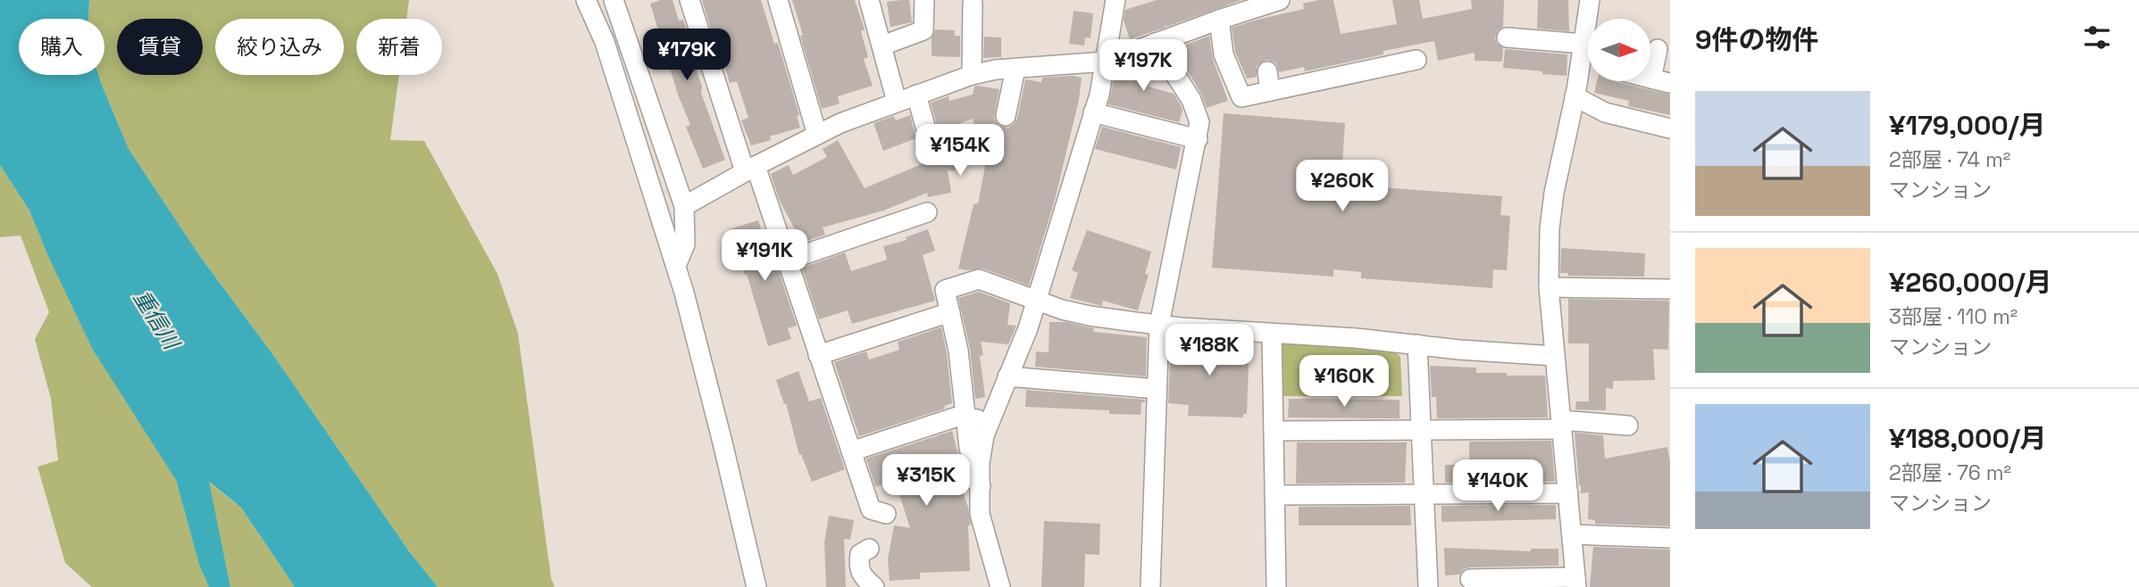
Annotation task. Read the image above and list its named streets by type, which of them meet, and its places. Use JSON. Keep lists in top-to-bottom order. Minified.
{"water":["重信川"],"north":"right","page":{"heading":"9件の物件","chip":["購入","賃貸","絞り込み","新着"],"price":["¥179K","¥197K","¥154K","¥260K","¥191K","¥188K","¥160K","¥315K","¥140K"],"list":[{"name":"¥179,000/月","note":"2部屋 · 74 m² · マンション"},{"name":"¥260,000/月","note":"3部屋 · 110 m² · マンション"},{"name":"¥188,000/月","note":"2部屋 · 76 m² · マンション"}]}}
